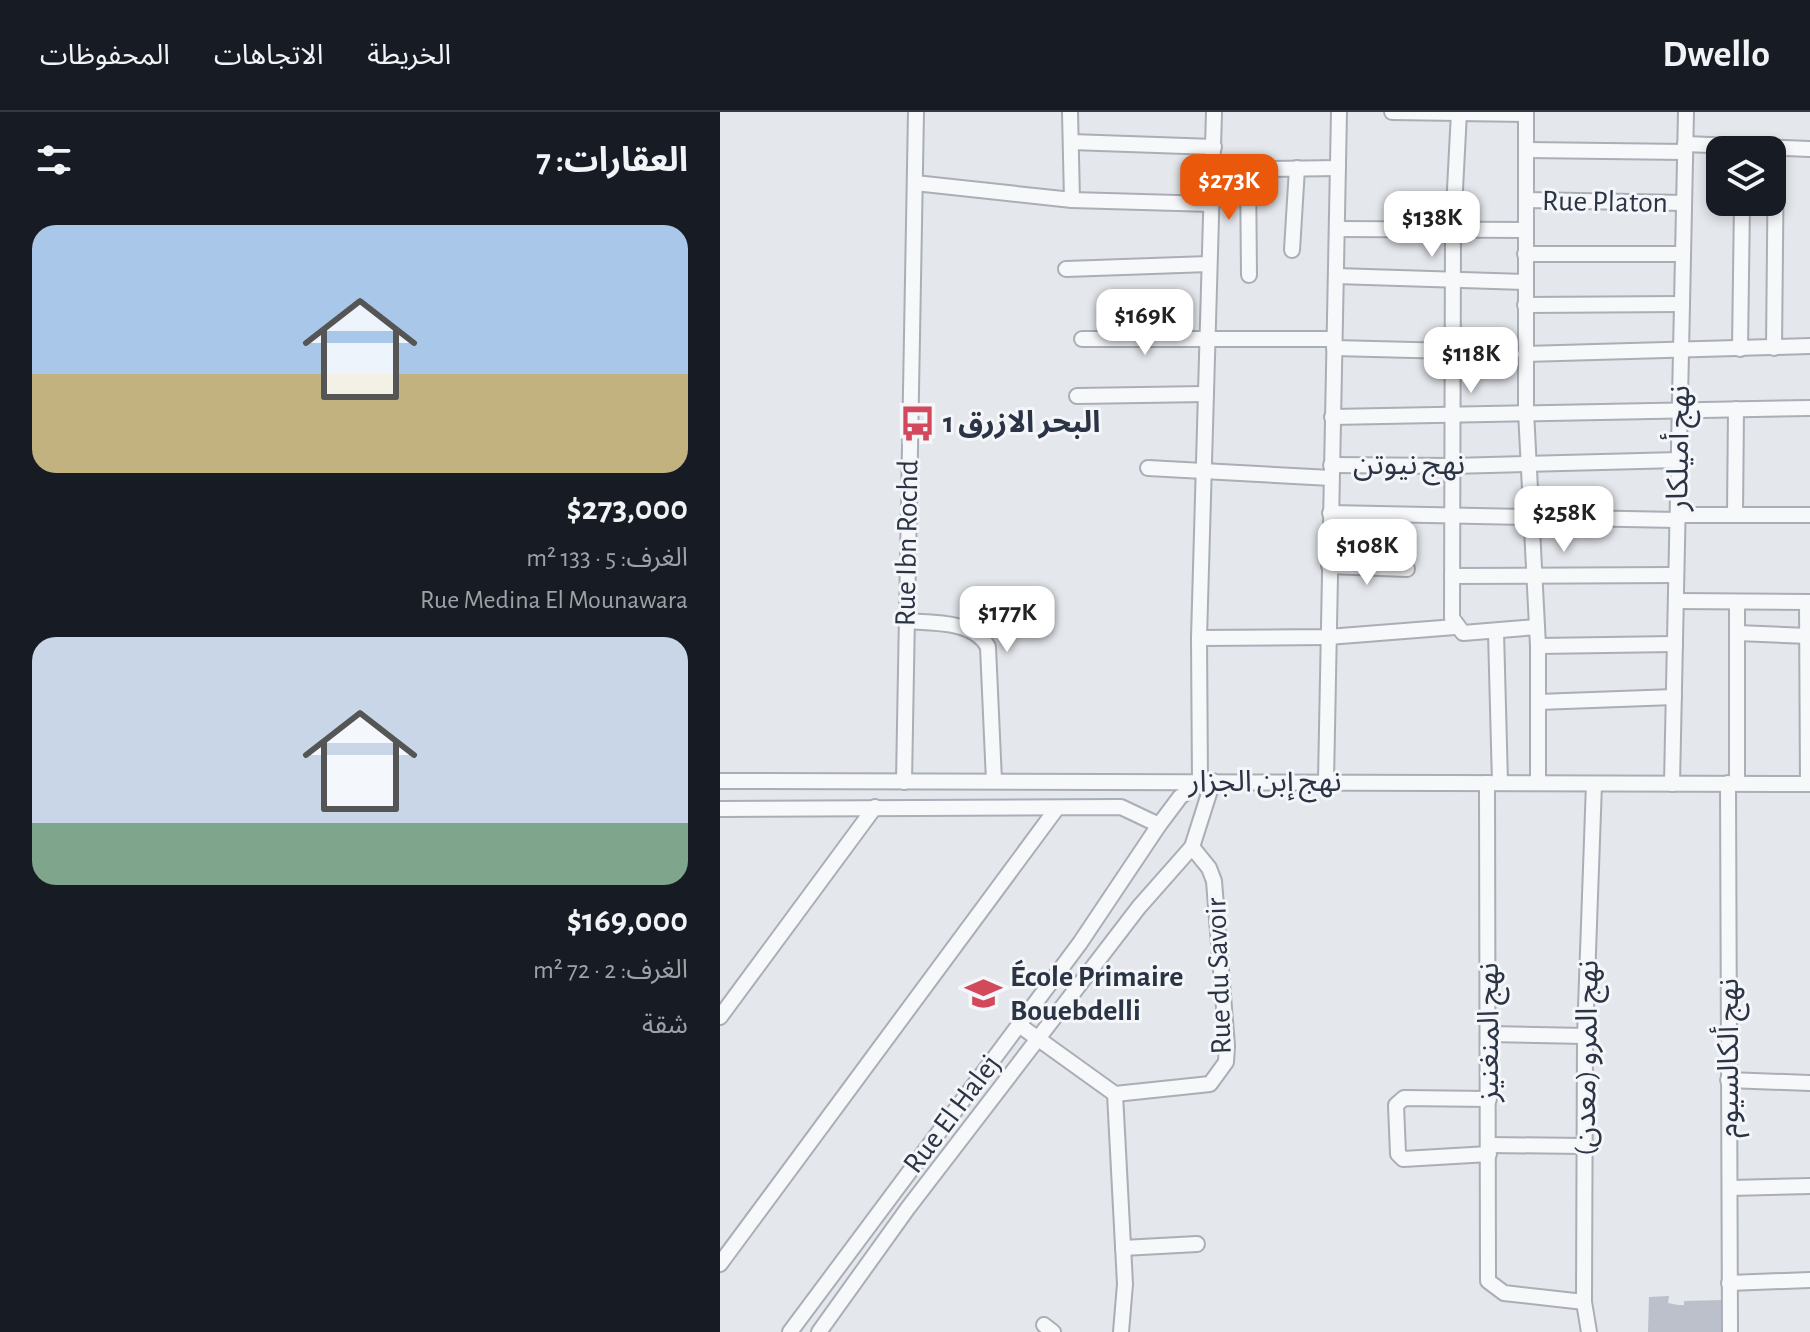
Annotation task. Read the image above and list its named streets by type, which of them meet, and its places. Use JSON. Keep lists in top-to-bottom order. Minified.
{"streets":{"street":["Rue Platon","نهج أميلكار","نهج نيوتن","Rue Ibn Rochd","نهج إبن الجزار","Rue du Savoir","نهج المنغنيز","نهج المرو (معدن)","نهج ألكالسيوم","Rue El Halej"]},"crossings":[["Rue Platon","نهج أميلكار"],["نهج أميلكار","نهج نيوتن"],["نهج أميلكار","نهج إبن الجزار"],["Rue Ibn Rochd","نهج إبن الجزار"],["نهج إبن الجزار","نهج المنغنيز"],["نهج إبن الجزار","نهج المرو (معدن)"],["نهج إبن الجزار","نهج ألكالسيوم"],["نهج إبن الجزار","Rue El Halej"],["Rue du Savoir","Rue El Halej"],["نهج المنغنيز","نهج المرو (معدن)"]],"places":{"bus stop":["1 البحر الازرق"],"school or university":["École Primaire Bouebdelli"]},"page":{"header":"Dwello","nav":["الخريطة","الاتجاهات","المحفوظات"],"heading":"العقارات: 7","price":["$273K","$138K","$169K","$118K","$258K","$108K","$177K"],"list":[{"name":"$273,000","note":"الغرف: 5 · 133 m² · Rue Medina El Mounawara"},{"name":"$169,000","note":"الغرف: 2 · 72 m² · شقة"}]}}
